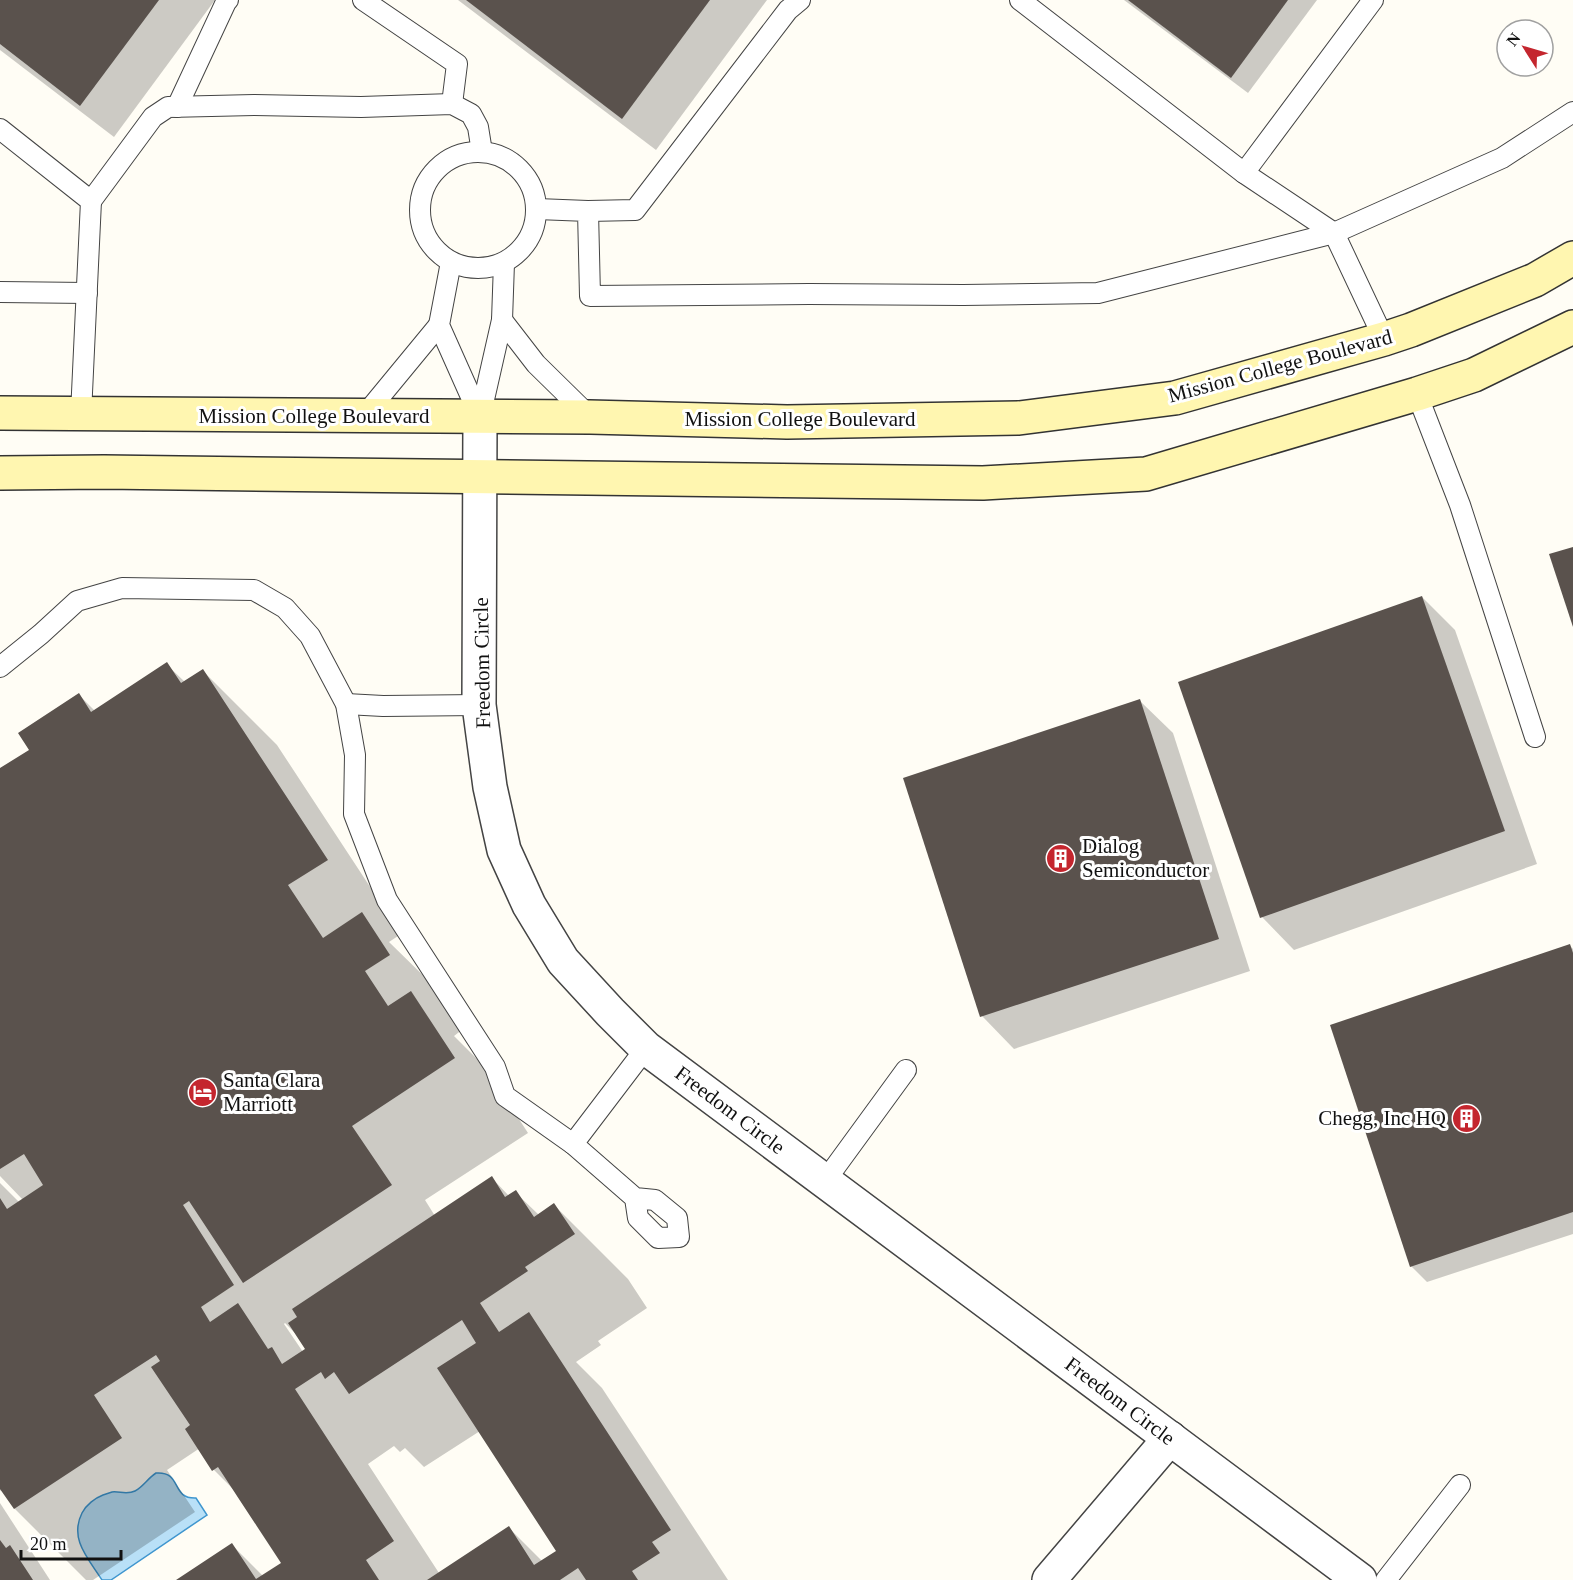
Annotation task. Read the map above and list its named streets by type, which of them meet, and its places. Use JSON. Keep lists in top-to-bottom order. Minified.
{"streets":{"main road":["Mission College Boulevard"],"street":["Freedom Circle"]},"crossings":[["Mission College Boulevard","Freedom Circle"]],"places":{"building":["Dialog Semiconductor","Chegg, Inc HQ"],"hotel":["Santa Clara Marriott"]},"scale_bar":"20 m","north":"top left"}
